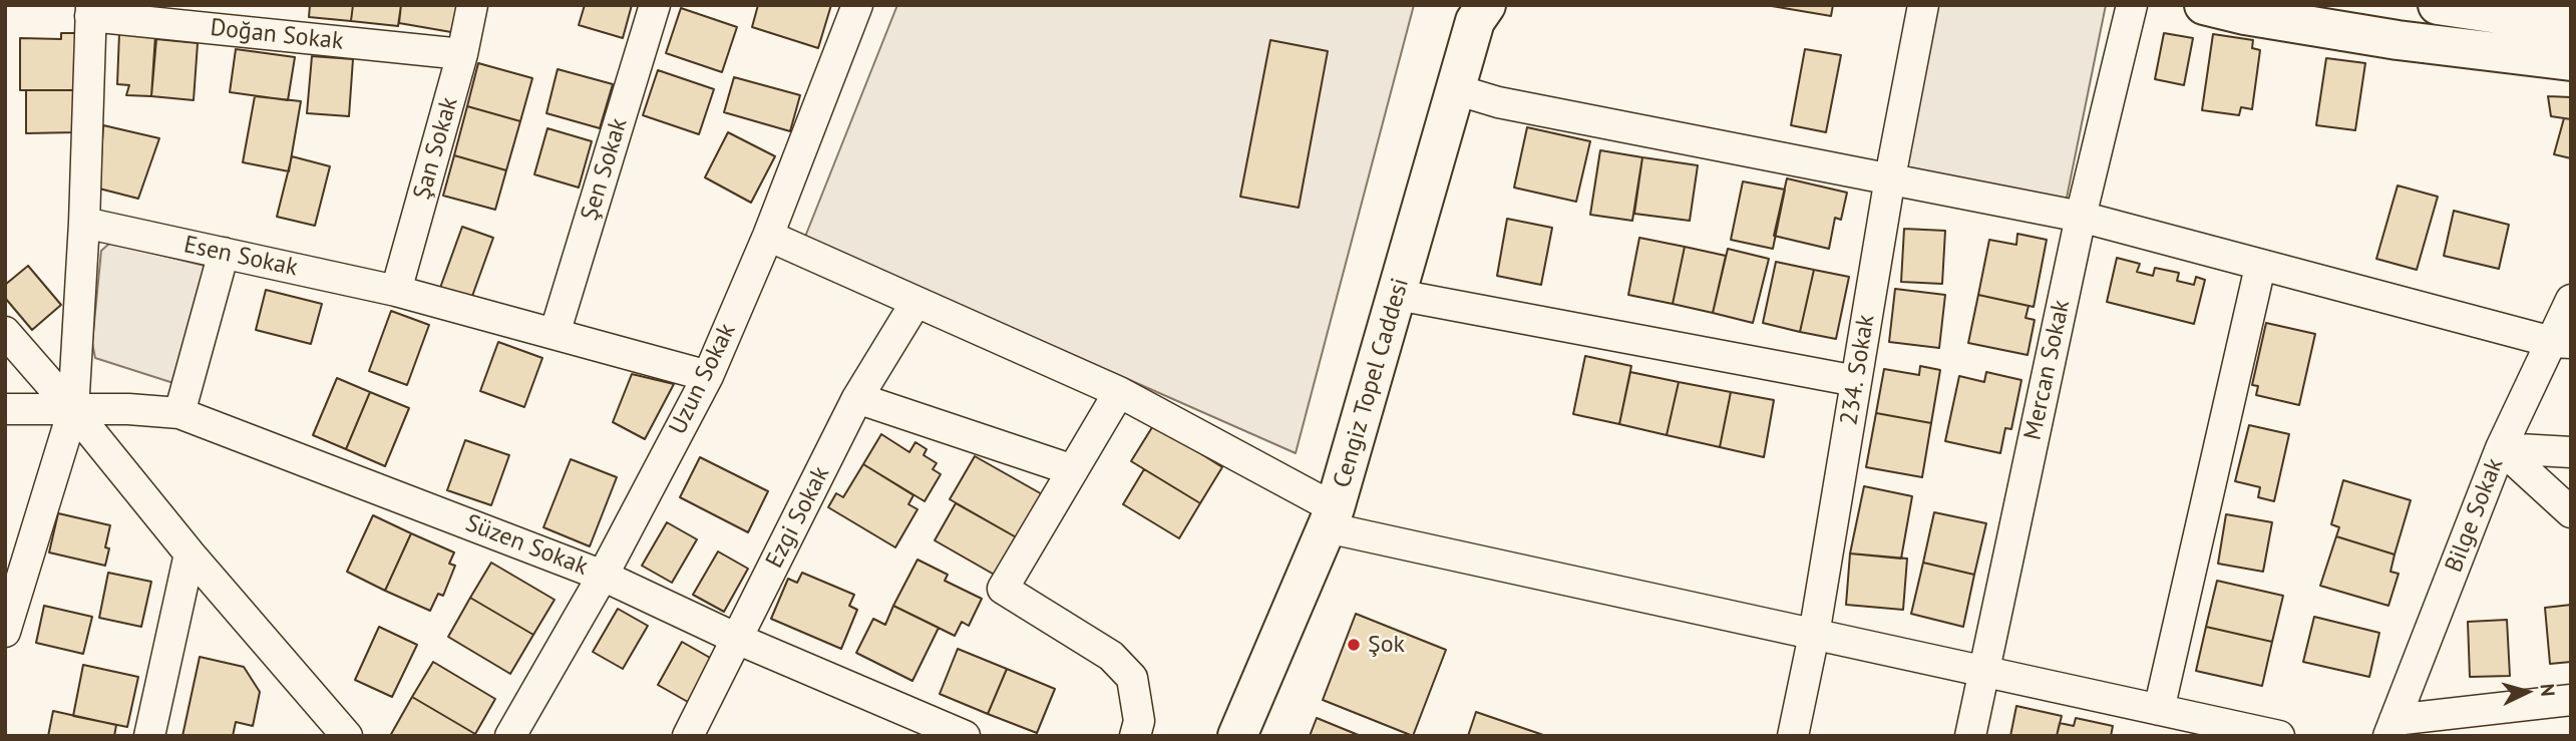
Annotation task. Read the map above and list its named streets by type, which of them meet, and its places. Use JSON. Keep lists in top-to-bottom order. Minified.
{"streets":{"main road":["Cengiz Topel Caddesi"],"street":["Doğan Sokak","Şan Sokak","Şen Sokak","Esen Sokak","234. Sokak","Mercan Sokak","Uzun Sokak","Bilge Sokak","Ezgi Sokak","Süzen Sokak"]},"crossings":[["Doğan Sokak","Şan Sokak"],["Şan Sokak","Esen Sokak"],["Şen Sokak","Esen Sokak"],["Esen Sokak","Uzun Sokak"],["Uzun Sokak","Süzen Sokak"],["Ezgi Sokak","Süzen Sokak"]],"places":["Şok"],"north":"right"}
